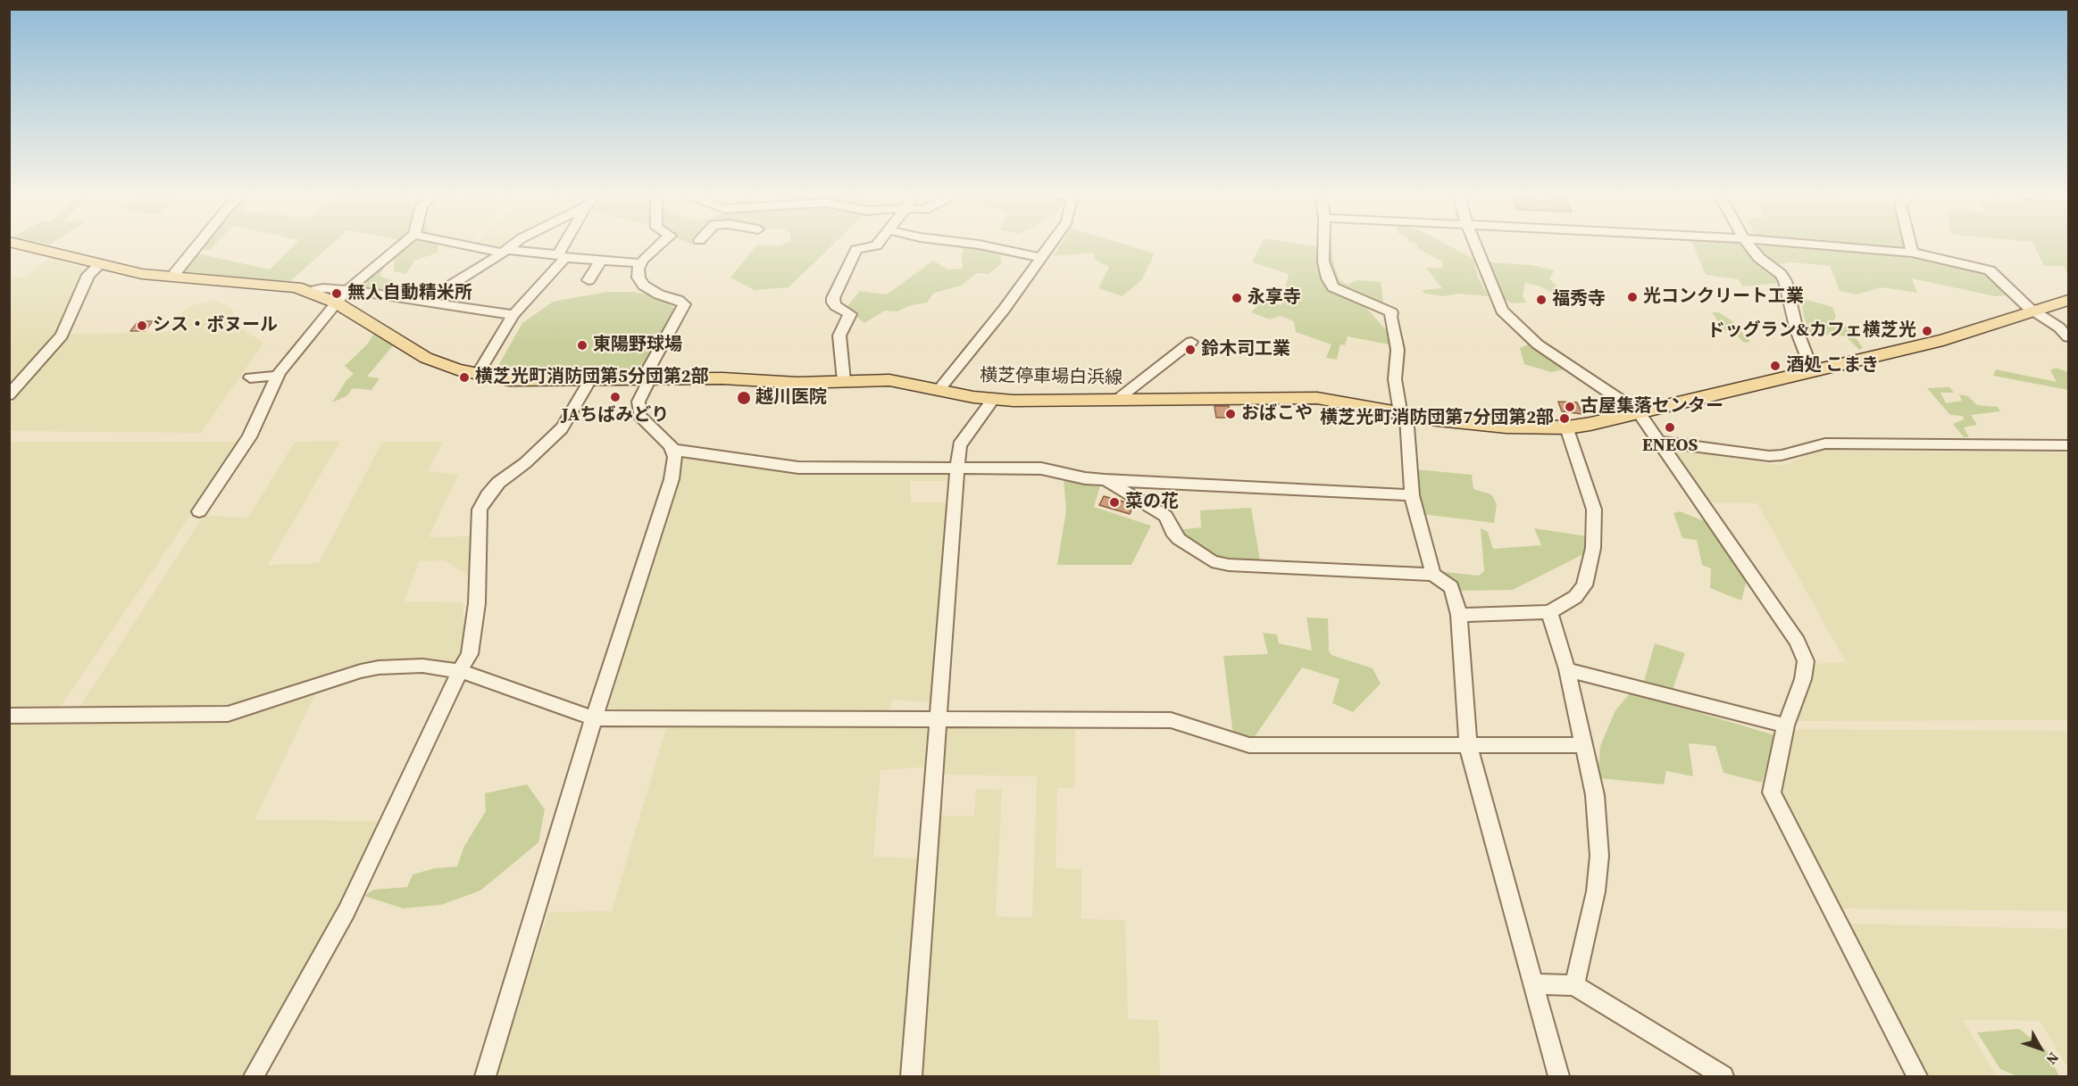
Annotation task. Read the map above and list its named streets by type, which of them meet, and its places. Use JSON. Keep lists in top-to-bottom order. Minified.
{"streets":{"main road":["横芝停車場白浜線"]},"places":["無人自動精米所","光コンクリート工業","永享寺","福秀寺","シス・ボヌール","ドッグラン&カフェ横芝光","東陽野球場","鈴木司工業","酒処 こまき","横芝光町消防団第5分団第2部","JAちばみどり","越川医院","古屋集落センター","おばこや","横芝光町消防団第7分団第2部","ENEOS","菜の花"],"north":"bottom right"}
